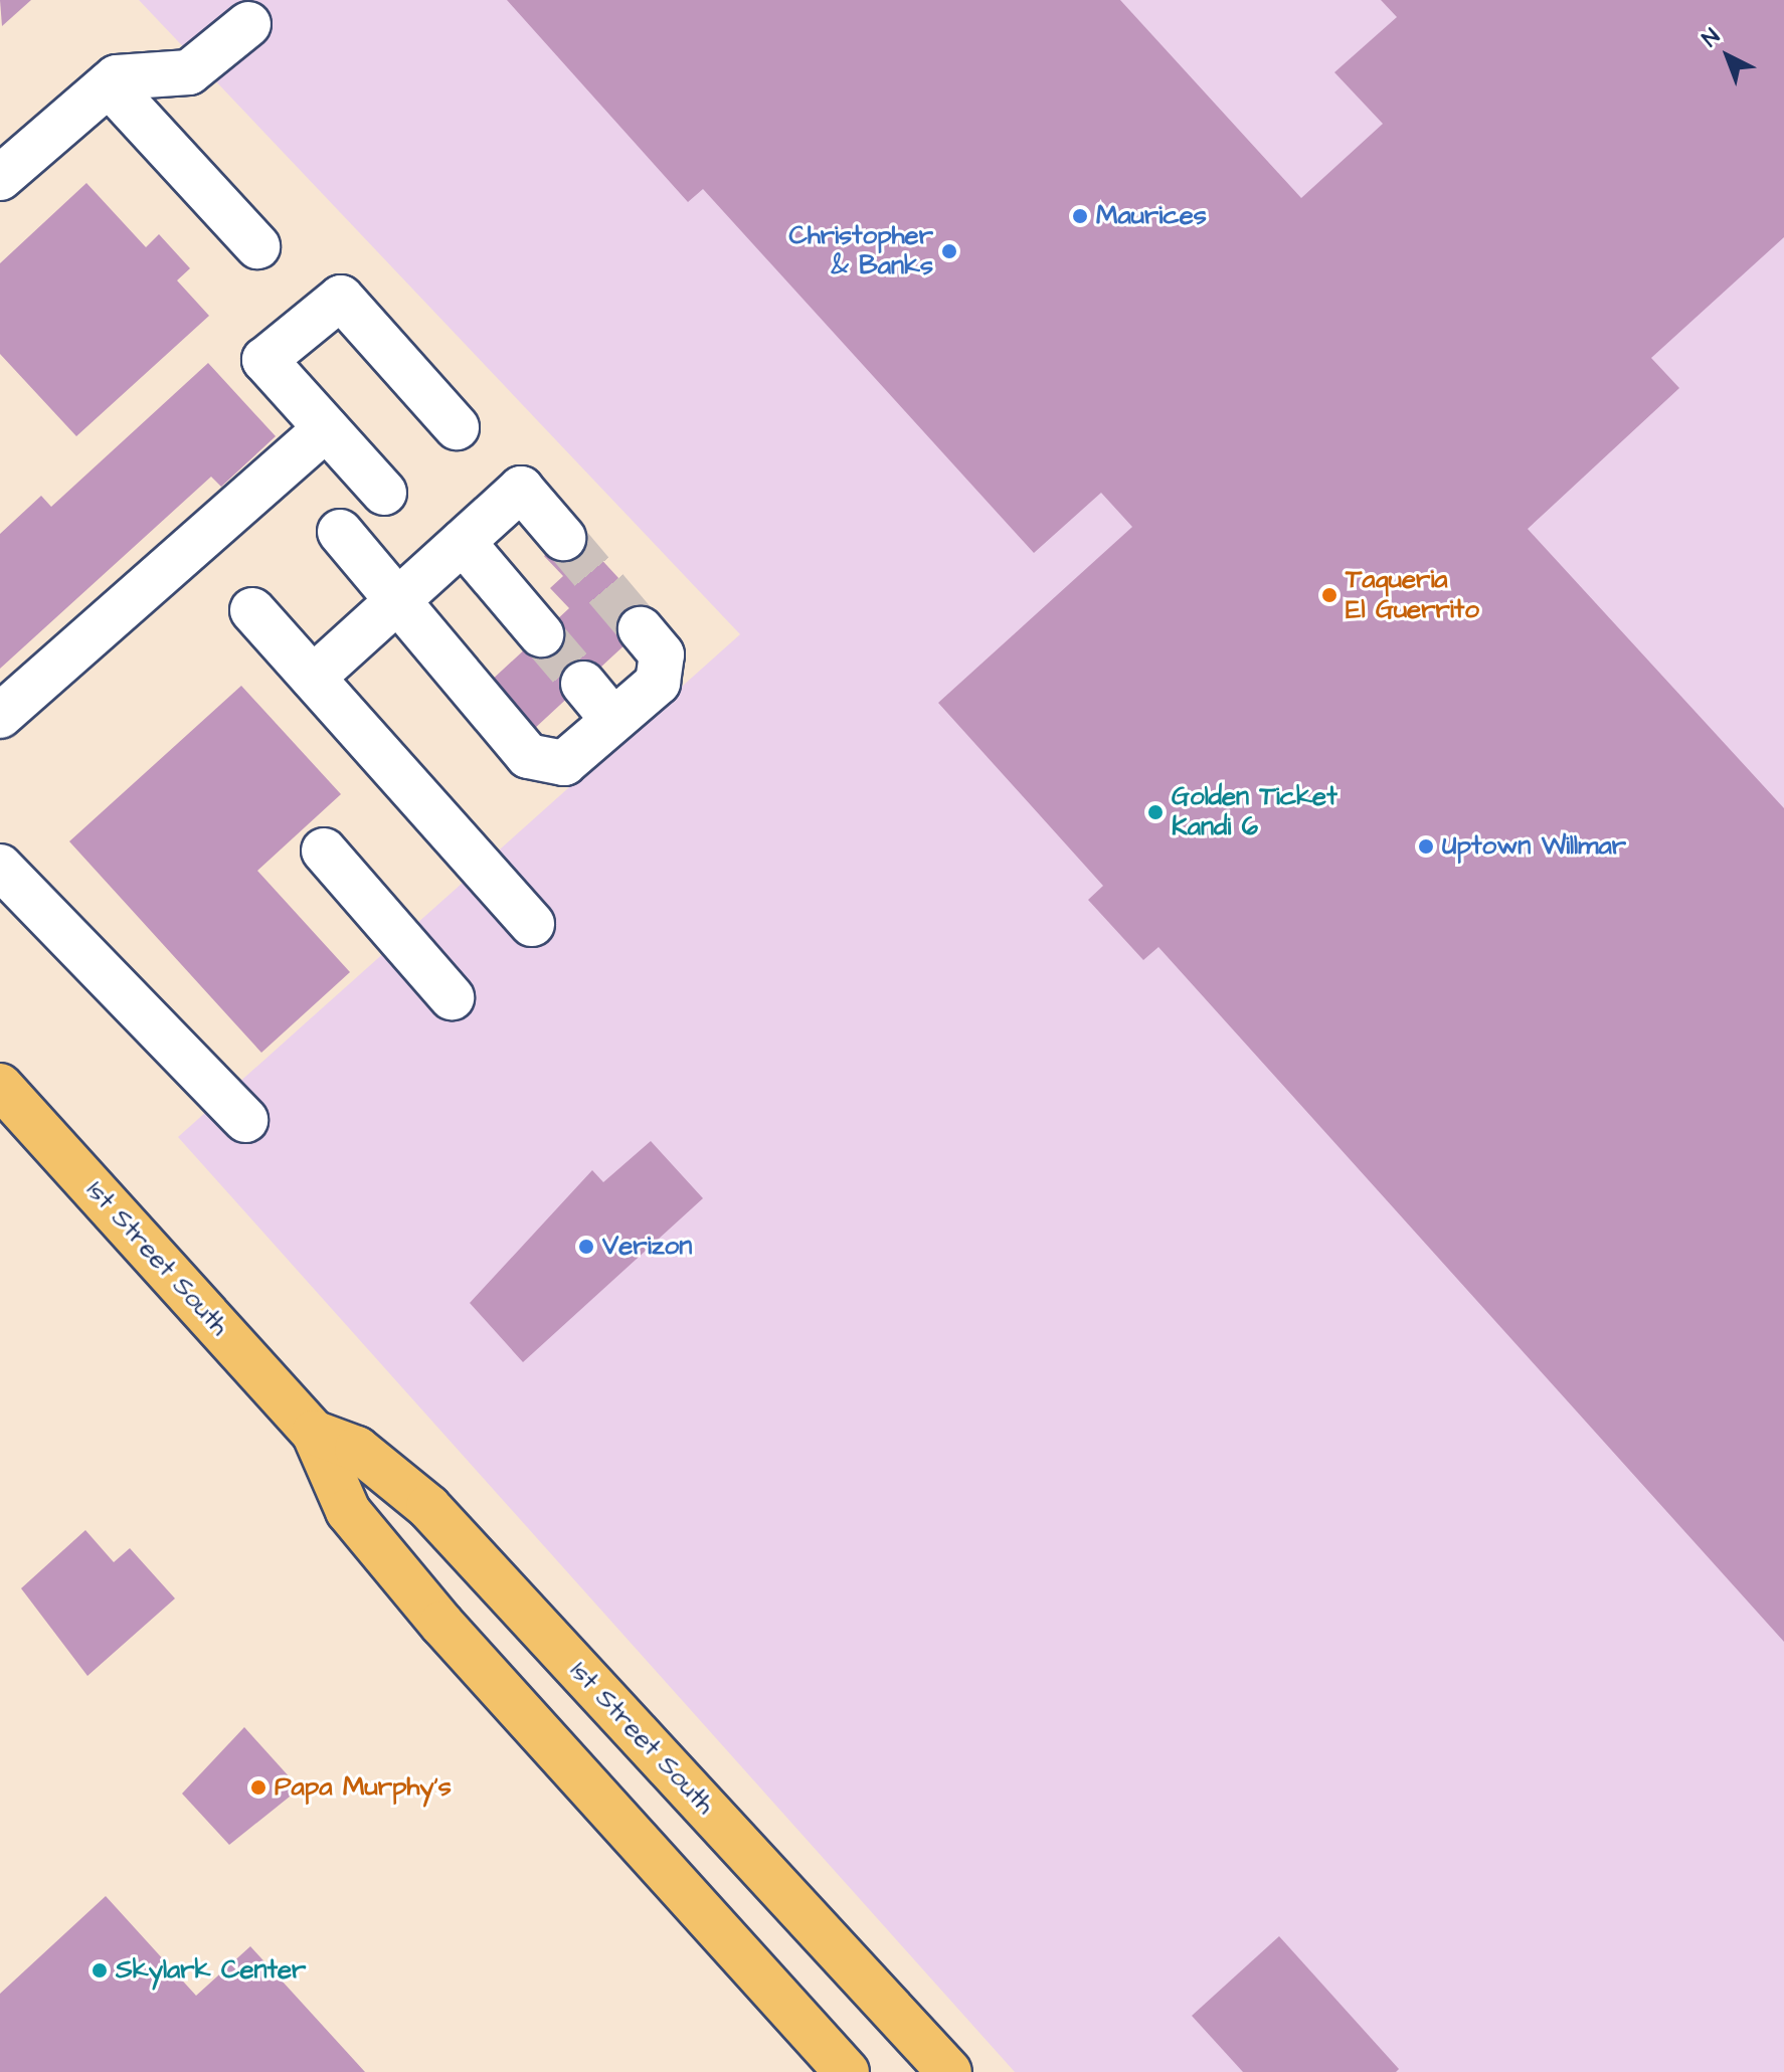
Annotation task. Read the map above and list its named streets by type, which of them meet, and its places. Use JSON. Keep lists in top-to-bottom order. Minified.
{"streets":{"main road":["1st Street South"]},"places":["Maurices","Christopher & Banks","Taqueria El Guerrito","Golden Ticket Kandi 6","Uptown Willmar","Verizon","Papa Murphy's","Skylark Center"],"north":"top left"}
